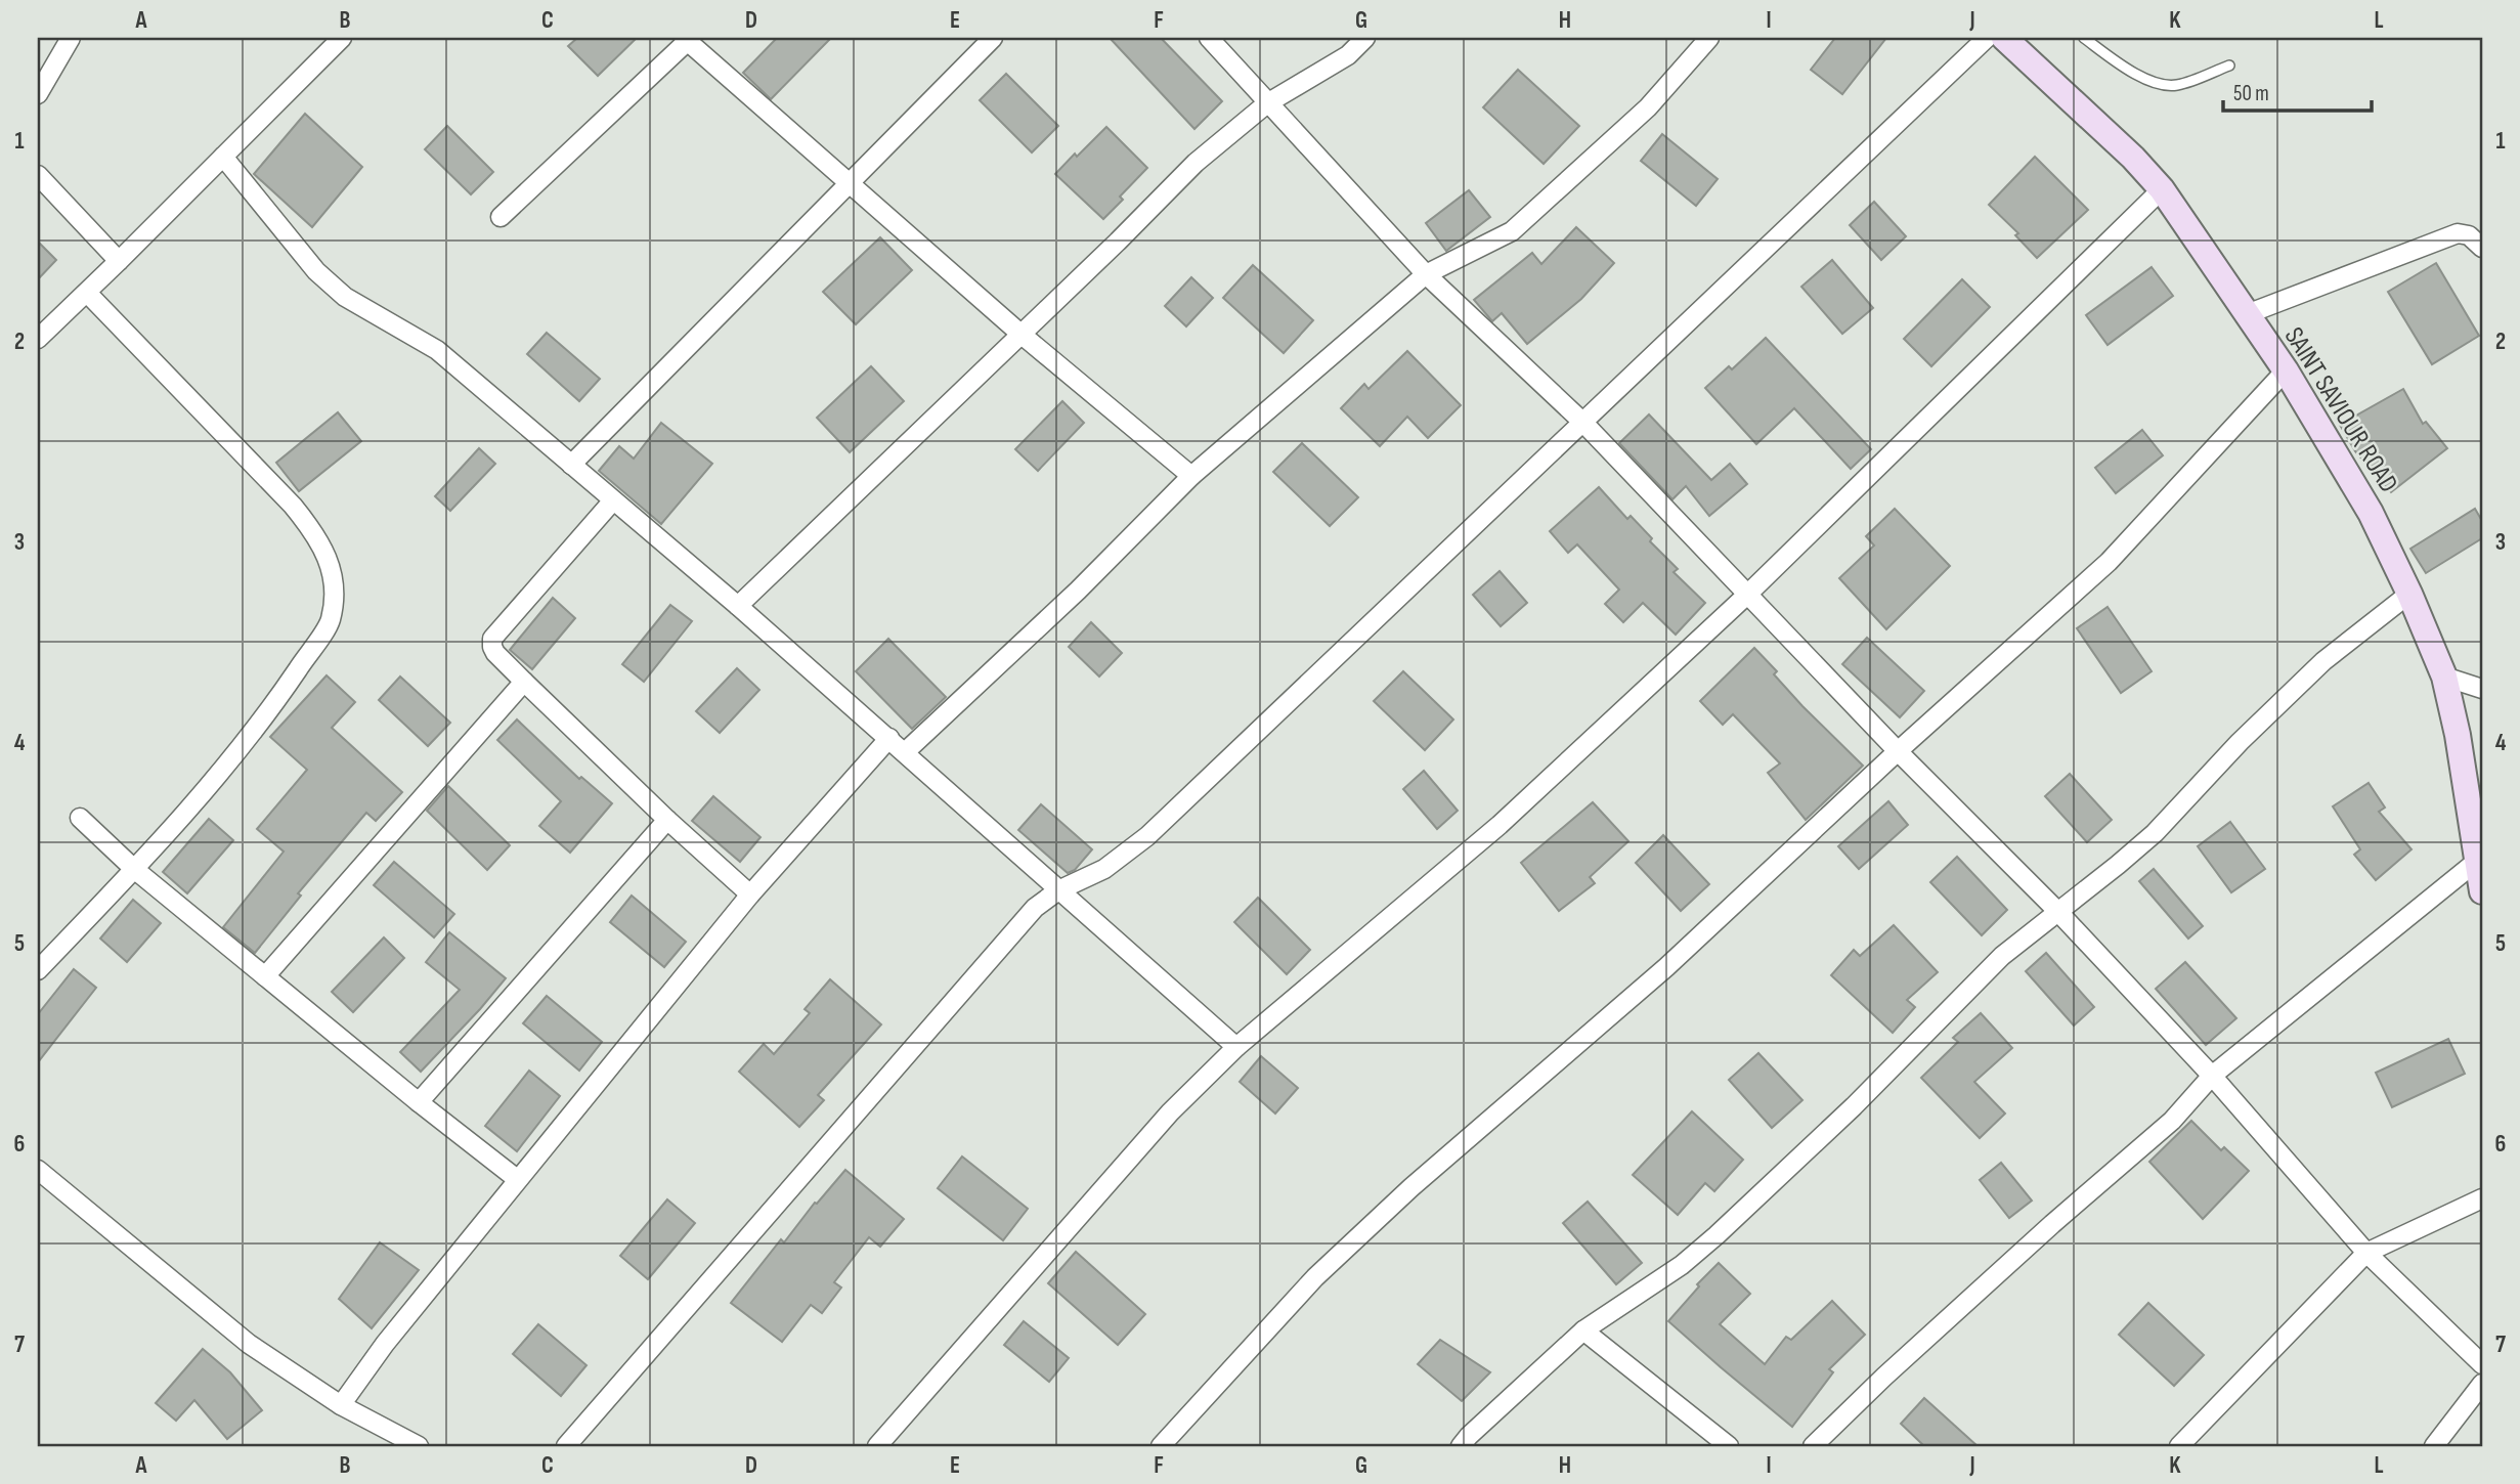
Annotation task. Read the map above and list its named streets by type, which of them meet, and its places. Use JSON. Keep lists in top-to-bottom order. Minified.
{"streets":{"street":["SAINT SAVIOUR ROAD"]},"scale_bar":"50 m","grid":{"columns":["A","B","C","D","E","F","G","H","I","J","K","L"],"rows":["1","2","3","4","5","6","7"]}}
